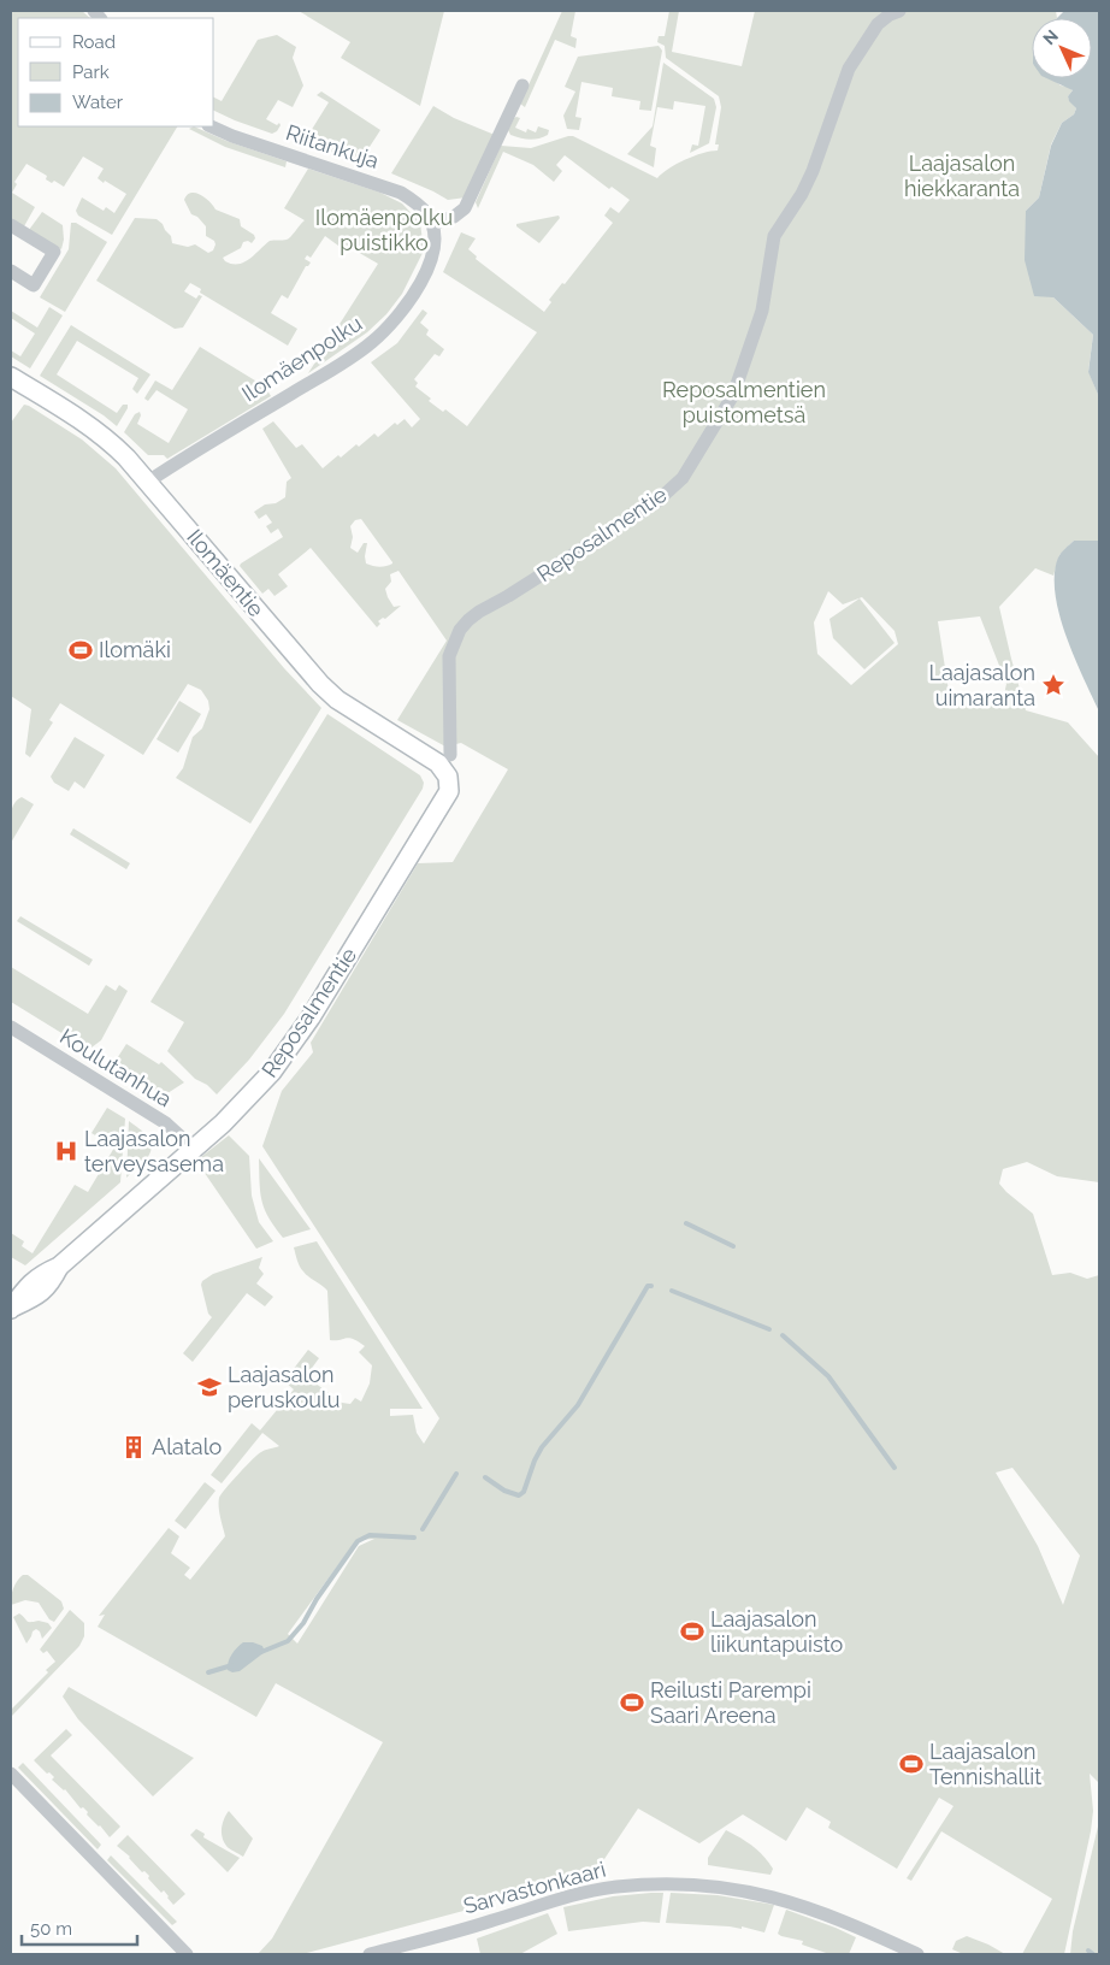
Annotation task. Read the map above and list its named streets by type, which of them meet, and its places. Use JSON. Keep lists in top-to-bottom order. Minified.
{"streets":{"street":["Riitankuja","Ilomäenpolku","Reposalmentie","Ilomäentie","Koulutanhua","Sarvastonkaari"]},"crossings":[["Riitankuja","Ilomäenpolku"],["Ilomäenpolku","Ilomäentie"],["Reposalmentie","Ilomäentie"],["Reposalmentie","Koulutanhua"]],"parks":["Laajasalon hiekkaranta","Ilomäenpolku puistikko","Reposalmentien puistometsä"],"places":{"sports":["Ilomäki","Laajasalon liikuntapuisto","Reilusti Parempi Saari Areena","Laajasalon Tennishallit"],"place":["Laajasalon uimaranta"],"hospital":["Laajasalon terveysasema"],"school or university":["Laajasalon peruskoulu"],"building":["Alatalo"]},"legend":["Road","Park","Water"],"scale_bar":"50 m","north":"top left"}
